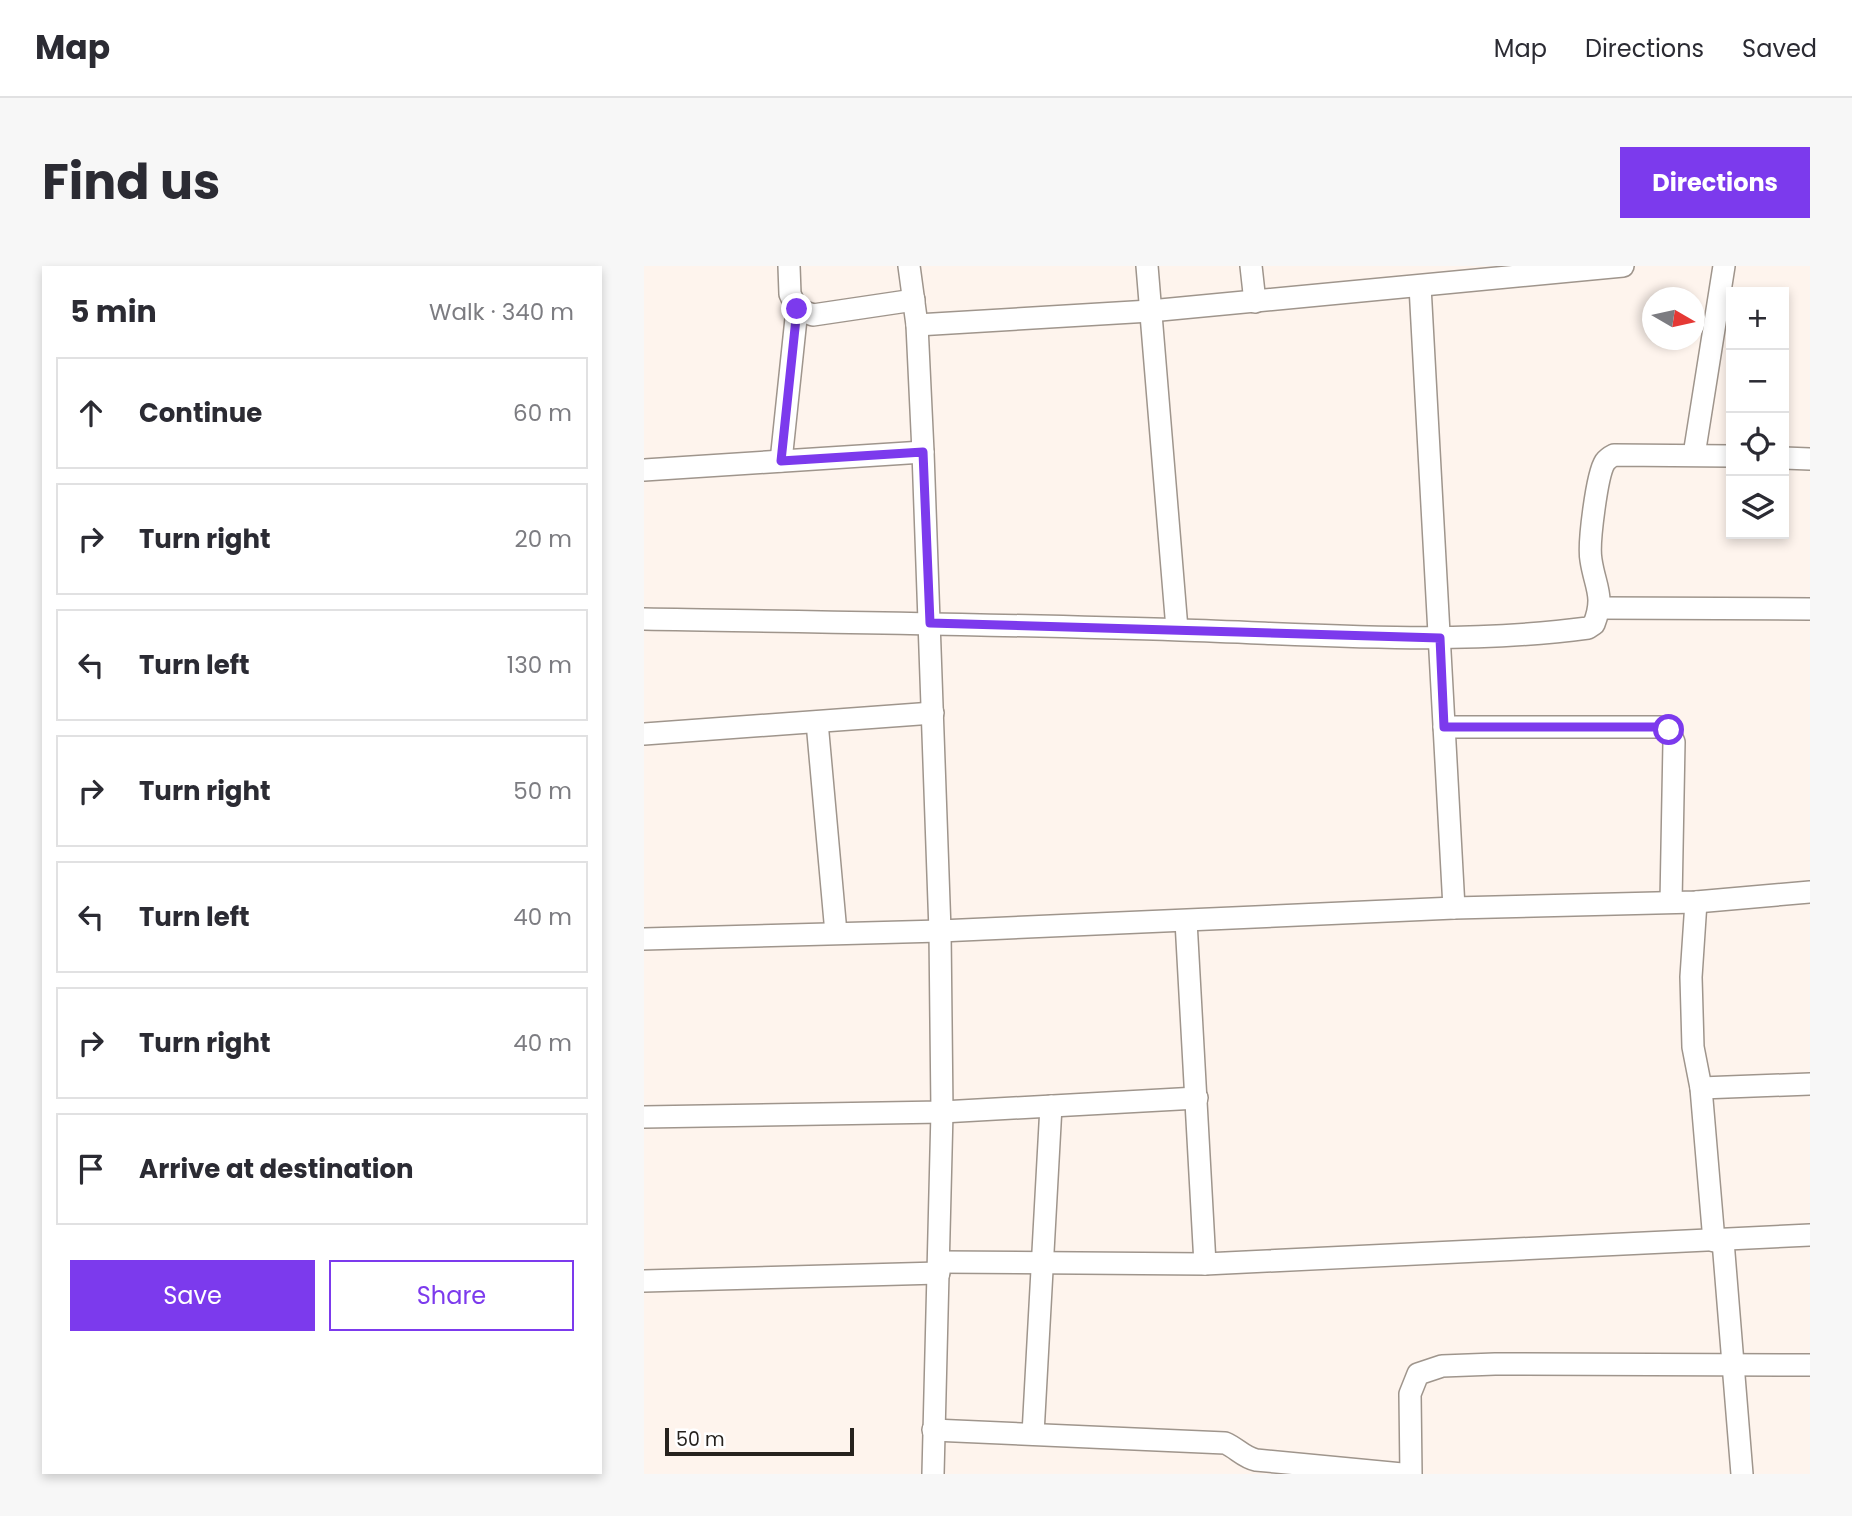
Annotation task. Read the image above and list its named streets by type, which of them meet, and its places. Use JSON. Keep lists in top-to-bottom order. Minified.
{"scale_bar":"50 m","north":"right","page":{"header":"Map","nav":["Map","Directions","Saved"],"title":"Find us","buttons":["Directions",["Save","Share"]],"heading":["5 min","Walk · 340 m"],"map_buttons":["+","−"],"list":[["Continue","60 m"],["Turn right","20 m"],["Turn left","130 m"],["Turn right","50 m"],["Turn left","40 m"],["Turn right","40 m"],"Arrive at destination"],"scale":"50 m"}}
